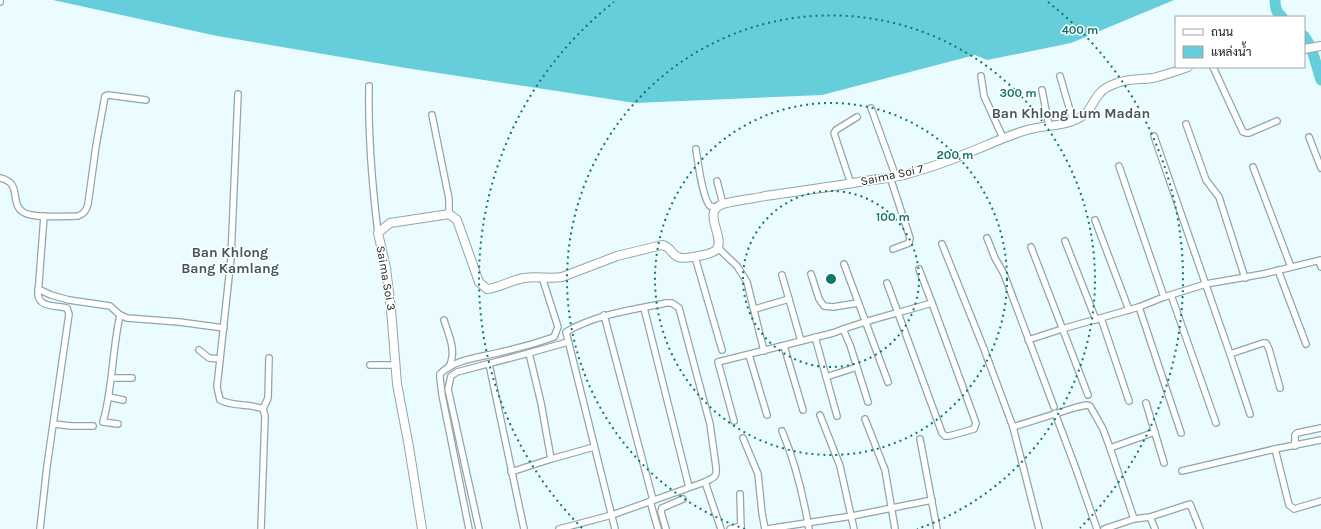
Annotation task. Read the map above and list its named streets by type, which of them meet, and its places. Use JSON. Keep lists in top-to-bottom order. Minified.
{"streets":{"street":["Saima Soi 7","Saima Soi 3"]},"districts":["Ban Khlong Lum Madan","Ban Khlong Bang Kamlang"],"legend":["ถนน","แหล่งน้ำ"],"rings":["400 m","300 m","200 m","100 m"]}
